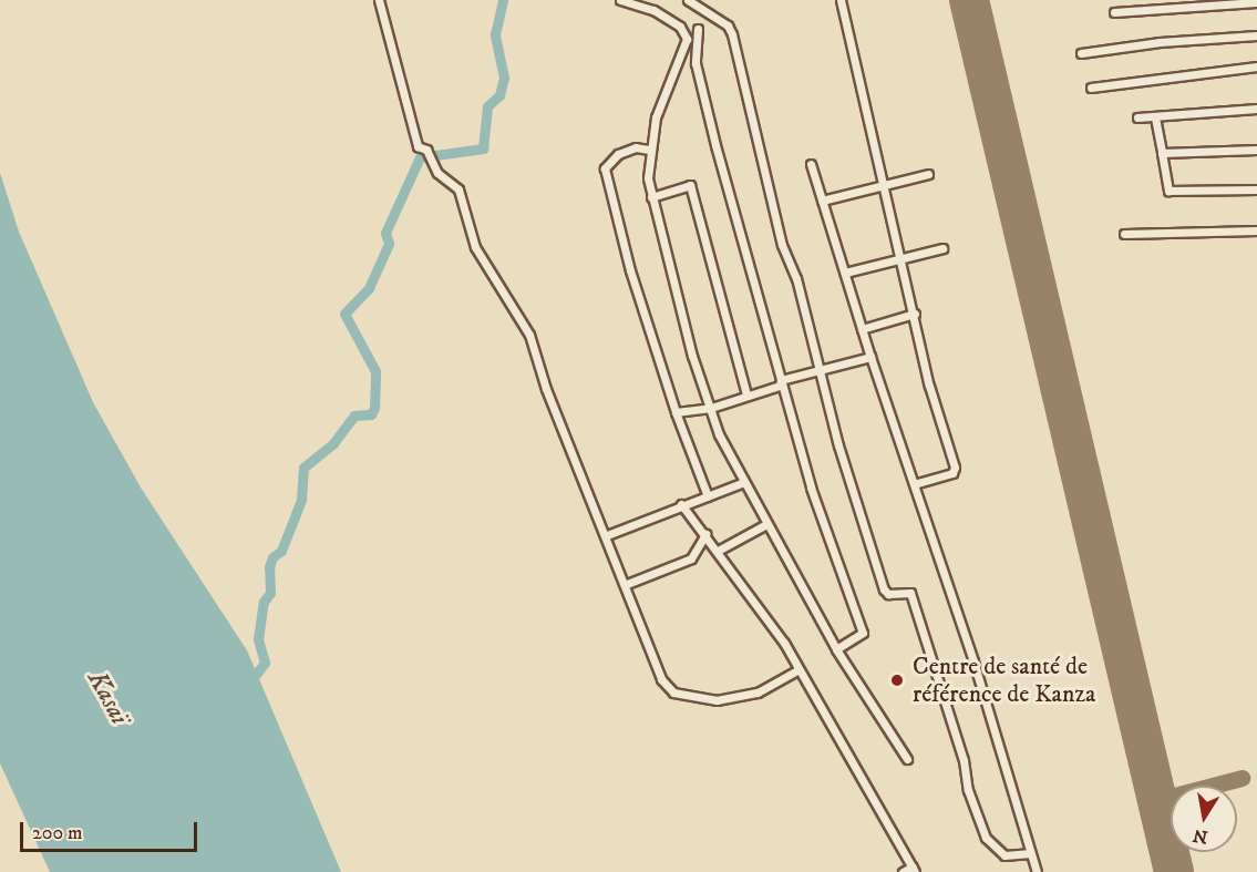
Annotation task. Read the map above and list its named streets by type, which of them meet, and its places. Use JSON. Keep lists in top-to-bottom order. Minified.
{"water":["Kasaï"],"places":["Centre de santé de référence de Kanza"],"scale_bar":"200 m","north":"bottom"}
